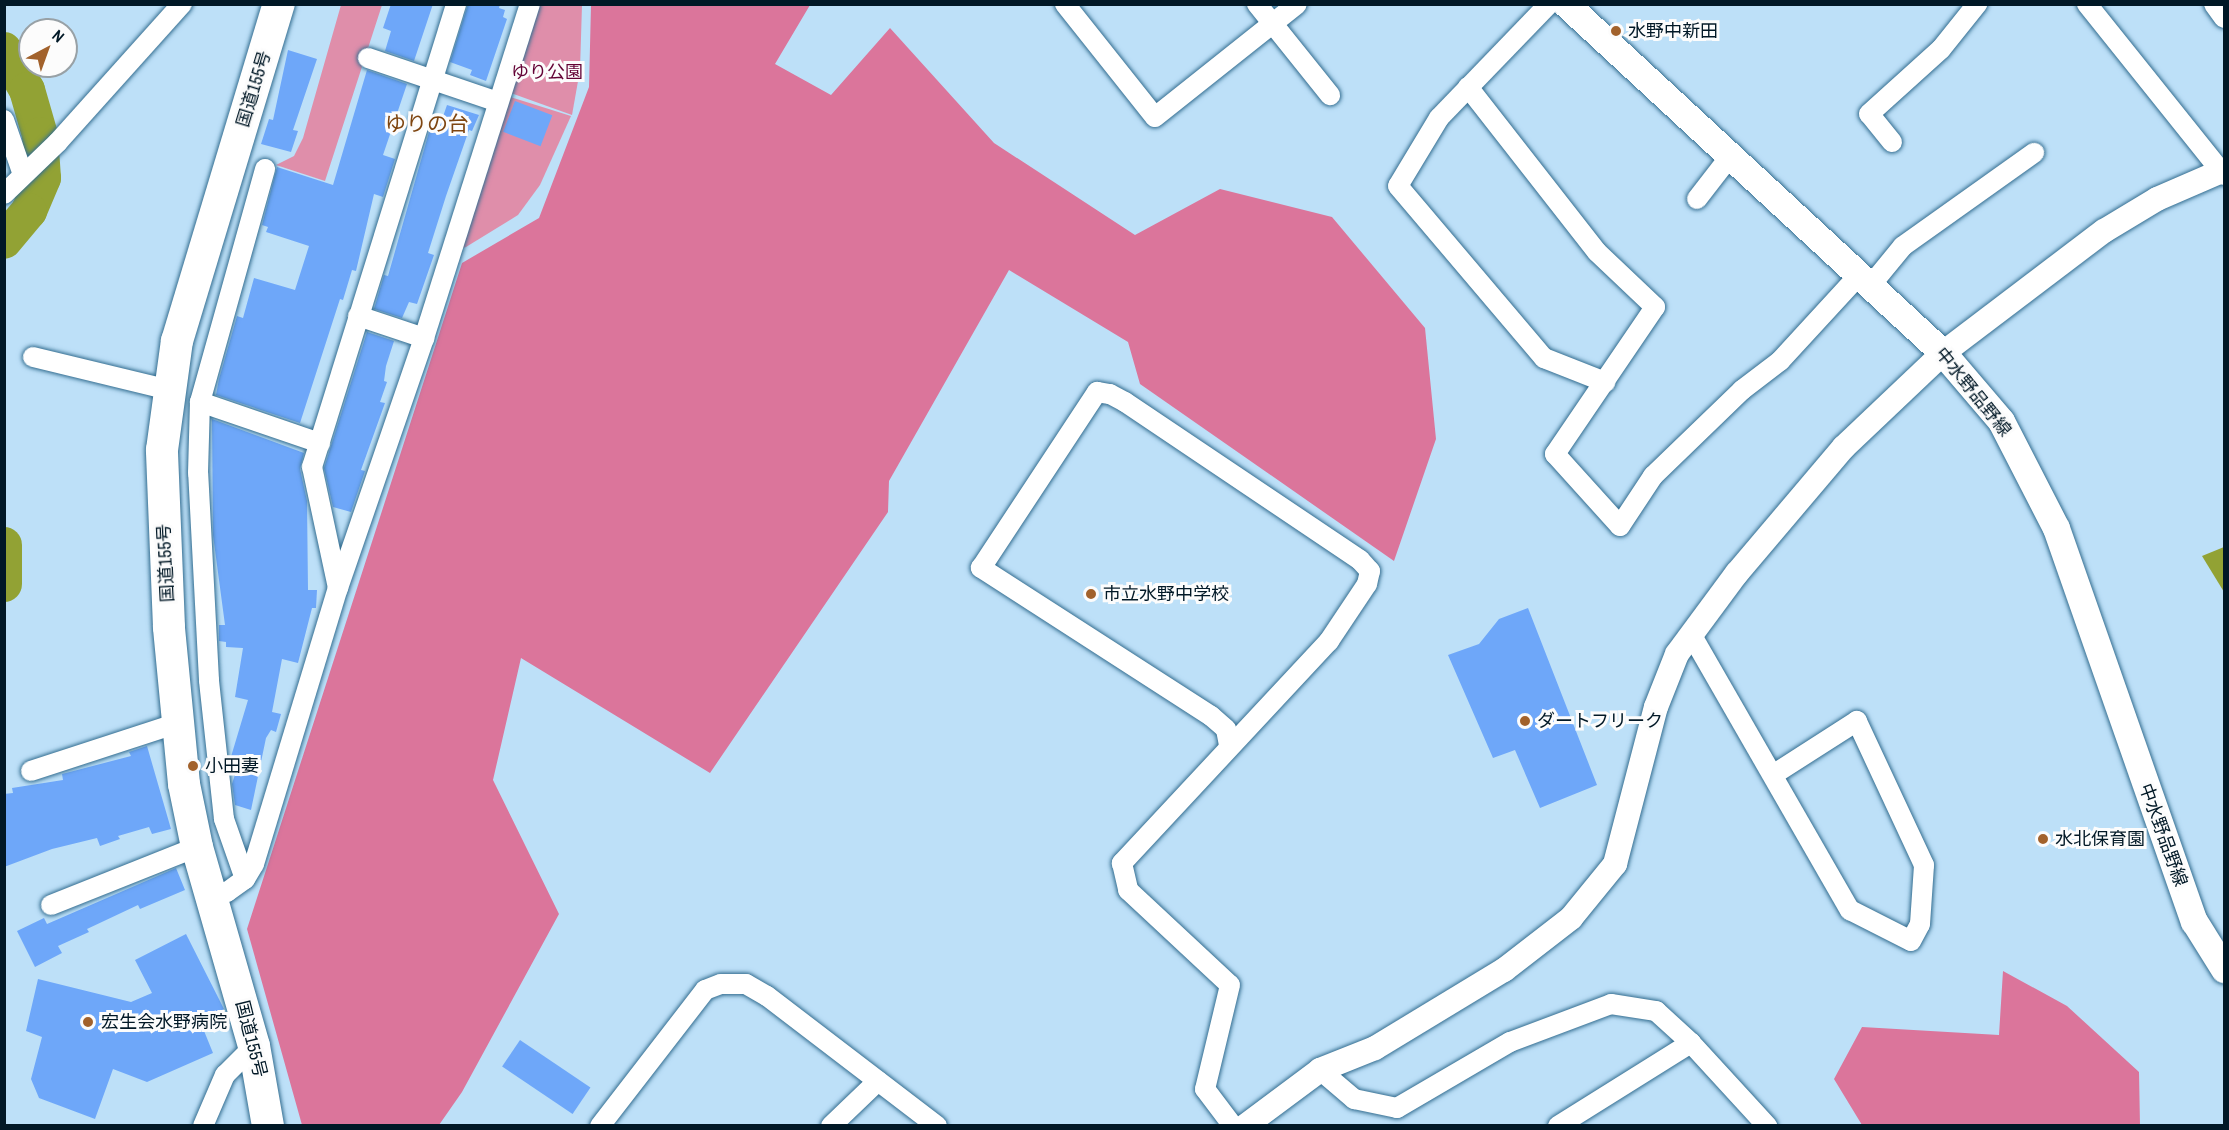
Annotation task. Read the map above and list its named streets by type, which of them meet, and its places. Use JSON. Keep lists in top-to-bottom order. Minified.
{"streets":{"highway":["国道155号"],"main road":["中水野品野線"]},"districts":["ゆりの台"],"parks":["ゆり公園"],"places":["水野中新田","市立水野中学校","ダートフリーク","小田妻","水北保育園","宏生会水野病院"],"north":"top right"}
